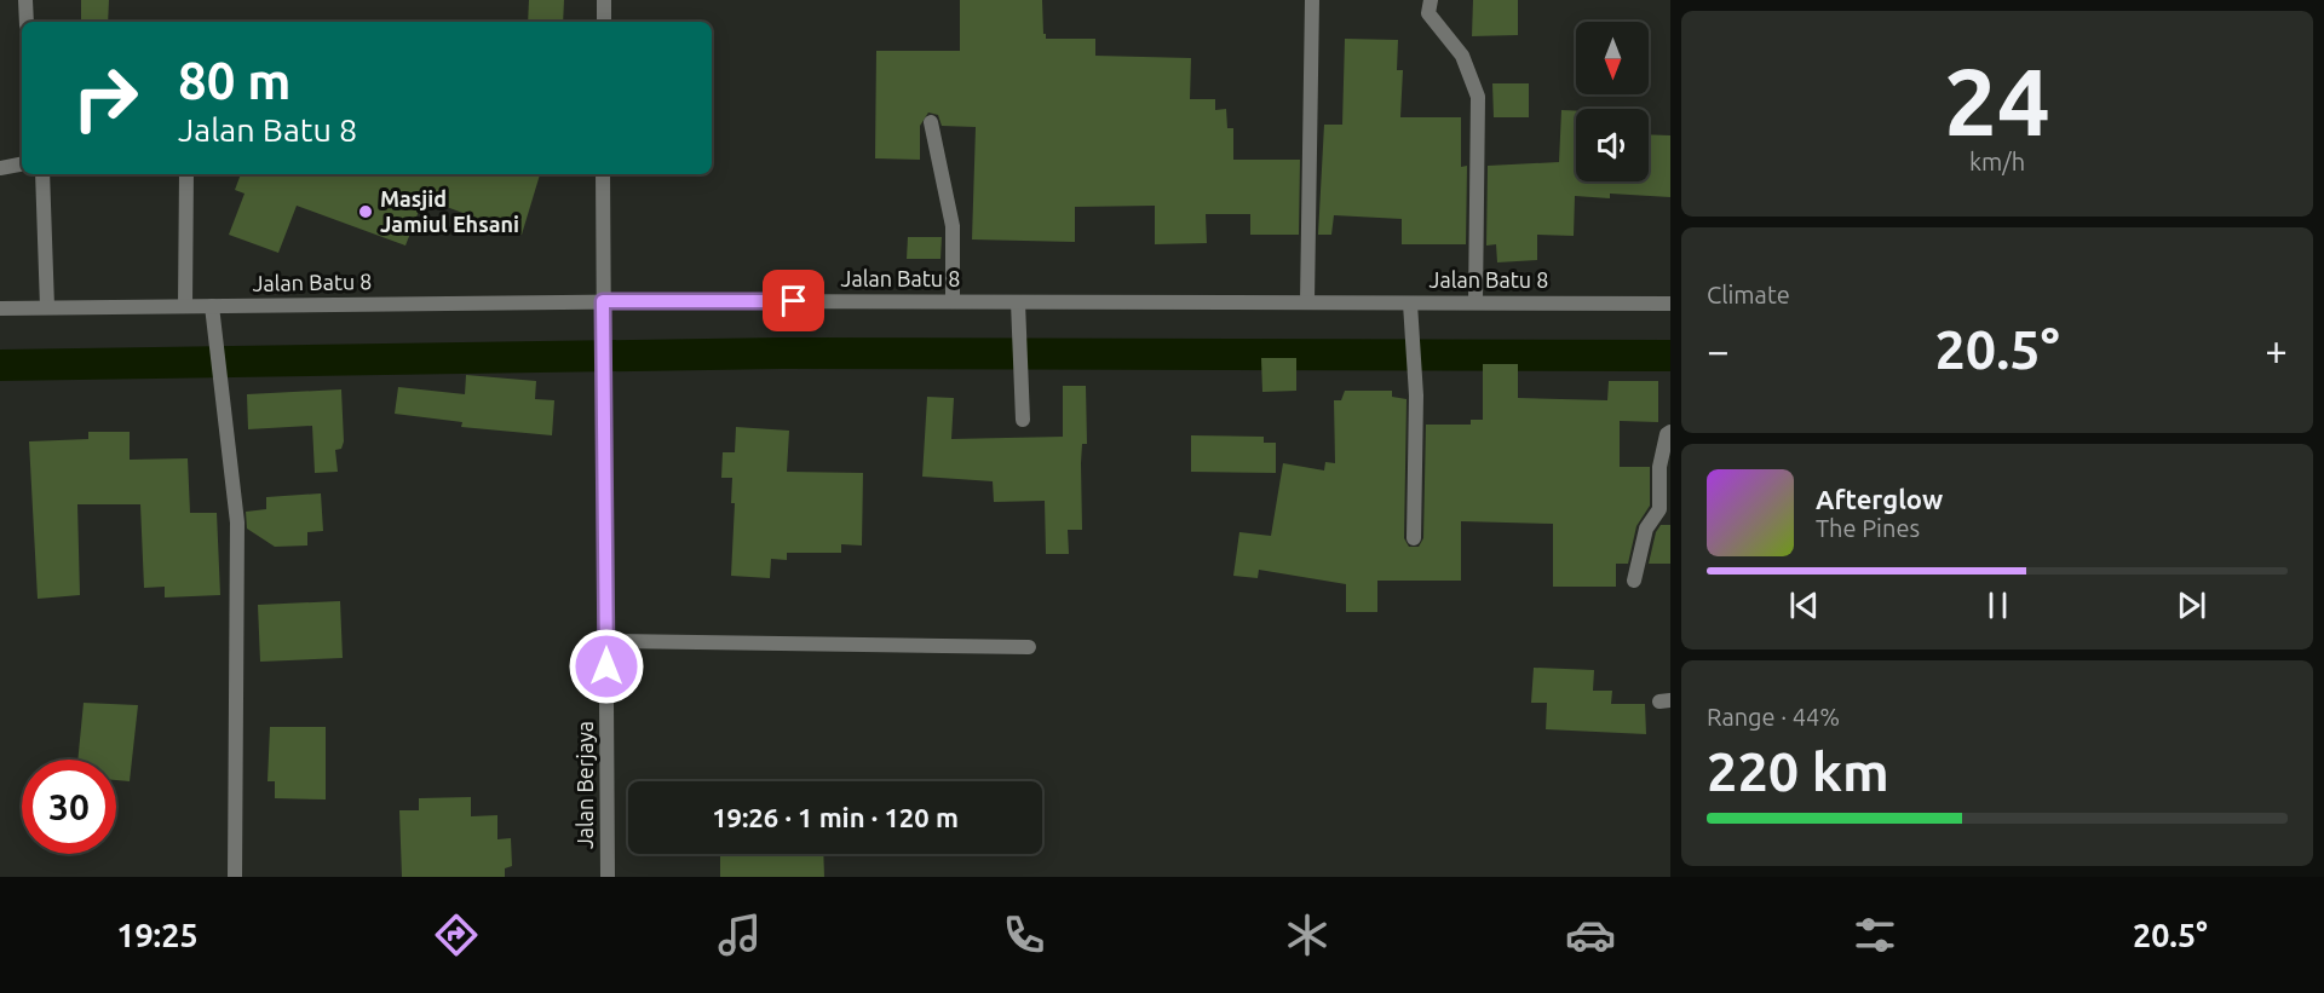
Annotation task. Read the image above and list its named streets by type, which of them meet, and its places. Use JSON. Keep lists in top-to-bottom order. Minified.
{"streets":{"street":["Jalan Batu 8","Jalan Berjaya"]},"crossings":[["Jalan Batu 8","Jalan Berjaya"]],"places":["Masjid Jamiul Ehsani"],"north":"bottom","page":{"tile":[["24","km/h"],"Climate",["Range · 44%","220 km"]],"turn":["80 m","Jalan Batu 8"],"heat":["−","20.5°","+"],"song":["Afterglow","The Pines"],"limit":"30","trip":"19:26 · 1 min · 120 m","tabs":["19:25","20.5°"]}}
